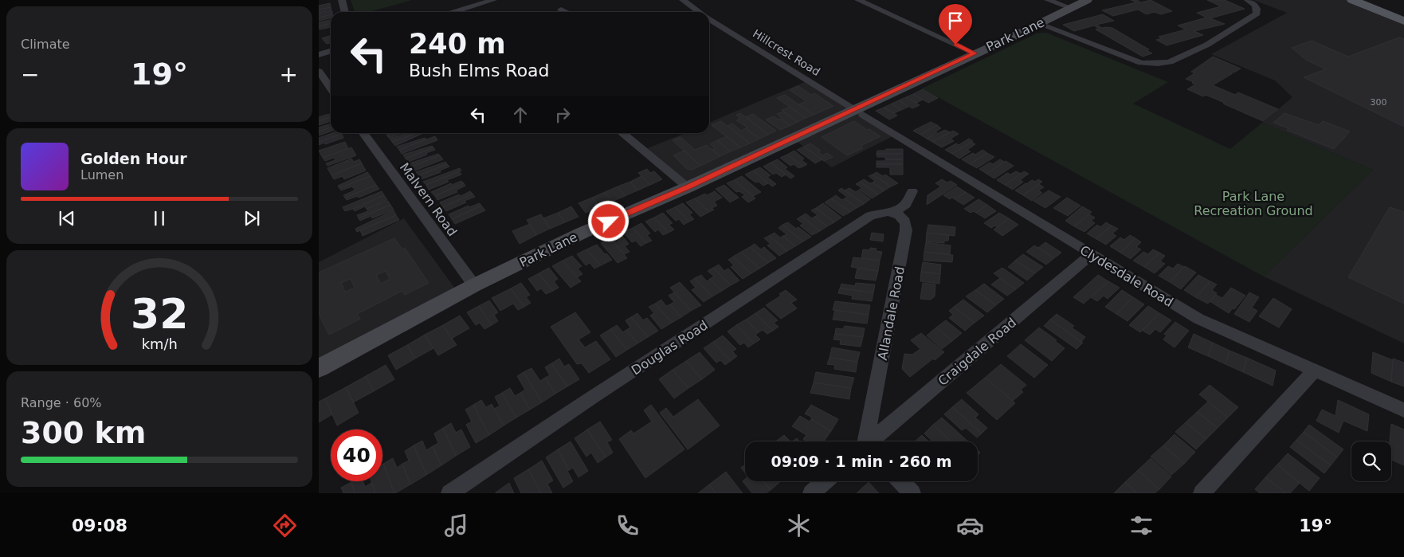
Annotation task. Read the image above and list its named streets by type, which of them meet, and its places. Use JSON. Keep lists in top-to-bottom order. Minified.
{"streets":{"street":["Park Lane","Hillcrest Road","Malvern Road","Clydesdale Road","Allandale Road","Douglas Road","Craigdale Road"]},"crossings":[["Park Lane","Hillcrest Road"],["Park Lane","Malvern Road"],["Park Lane","Clydesdale Road"],["Hillcrest Road","Clydesdale Road"],["Clydesdale Road","Craigdale Road"],["Allandale Road","Douglas Road"]],"parks":["Park Lane Recreation Ground"],"house_numbers":["300"],"page":{"tile":["Climate",["Range · 60%","300 km"]],"turn":["240 m","Bush Elms Road"],"heat":["−","19°","+"],"song":["Golden Hour","Lumen"],"limit":"40","trip":"09:09 · 1 min · 260 m","tabs":["09:08","19°"],"gauge":["32","km/h"]}}
